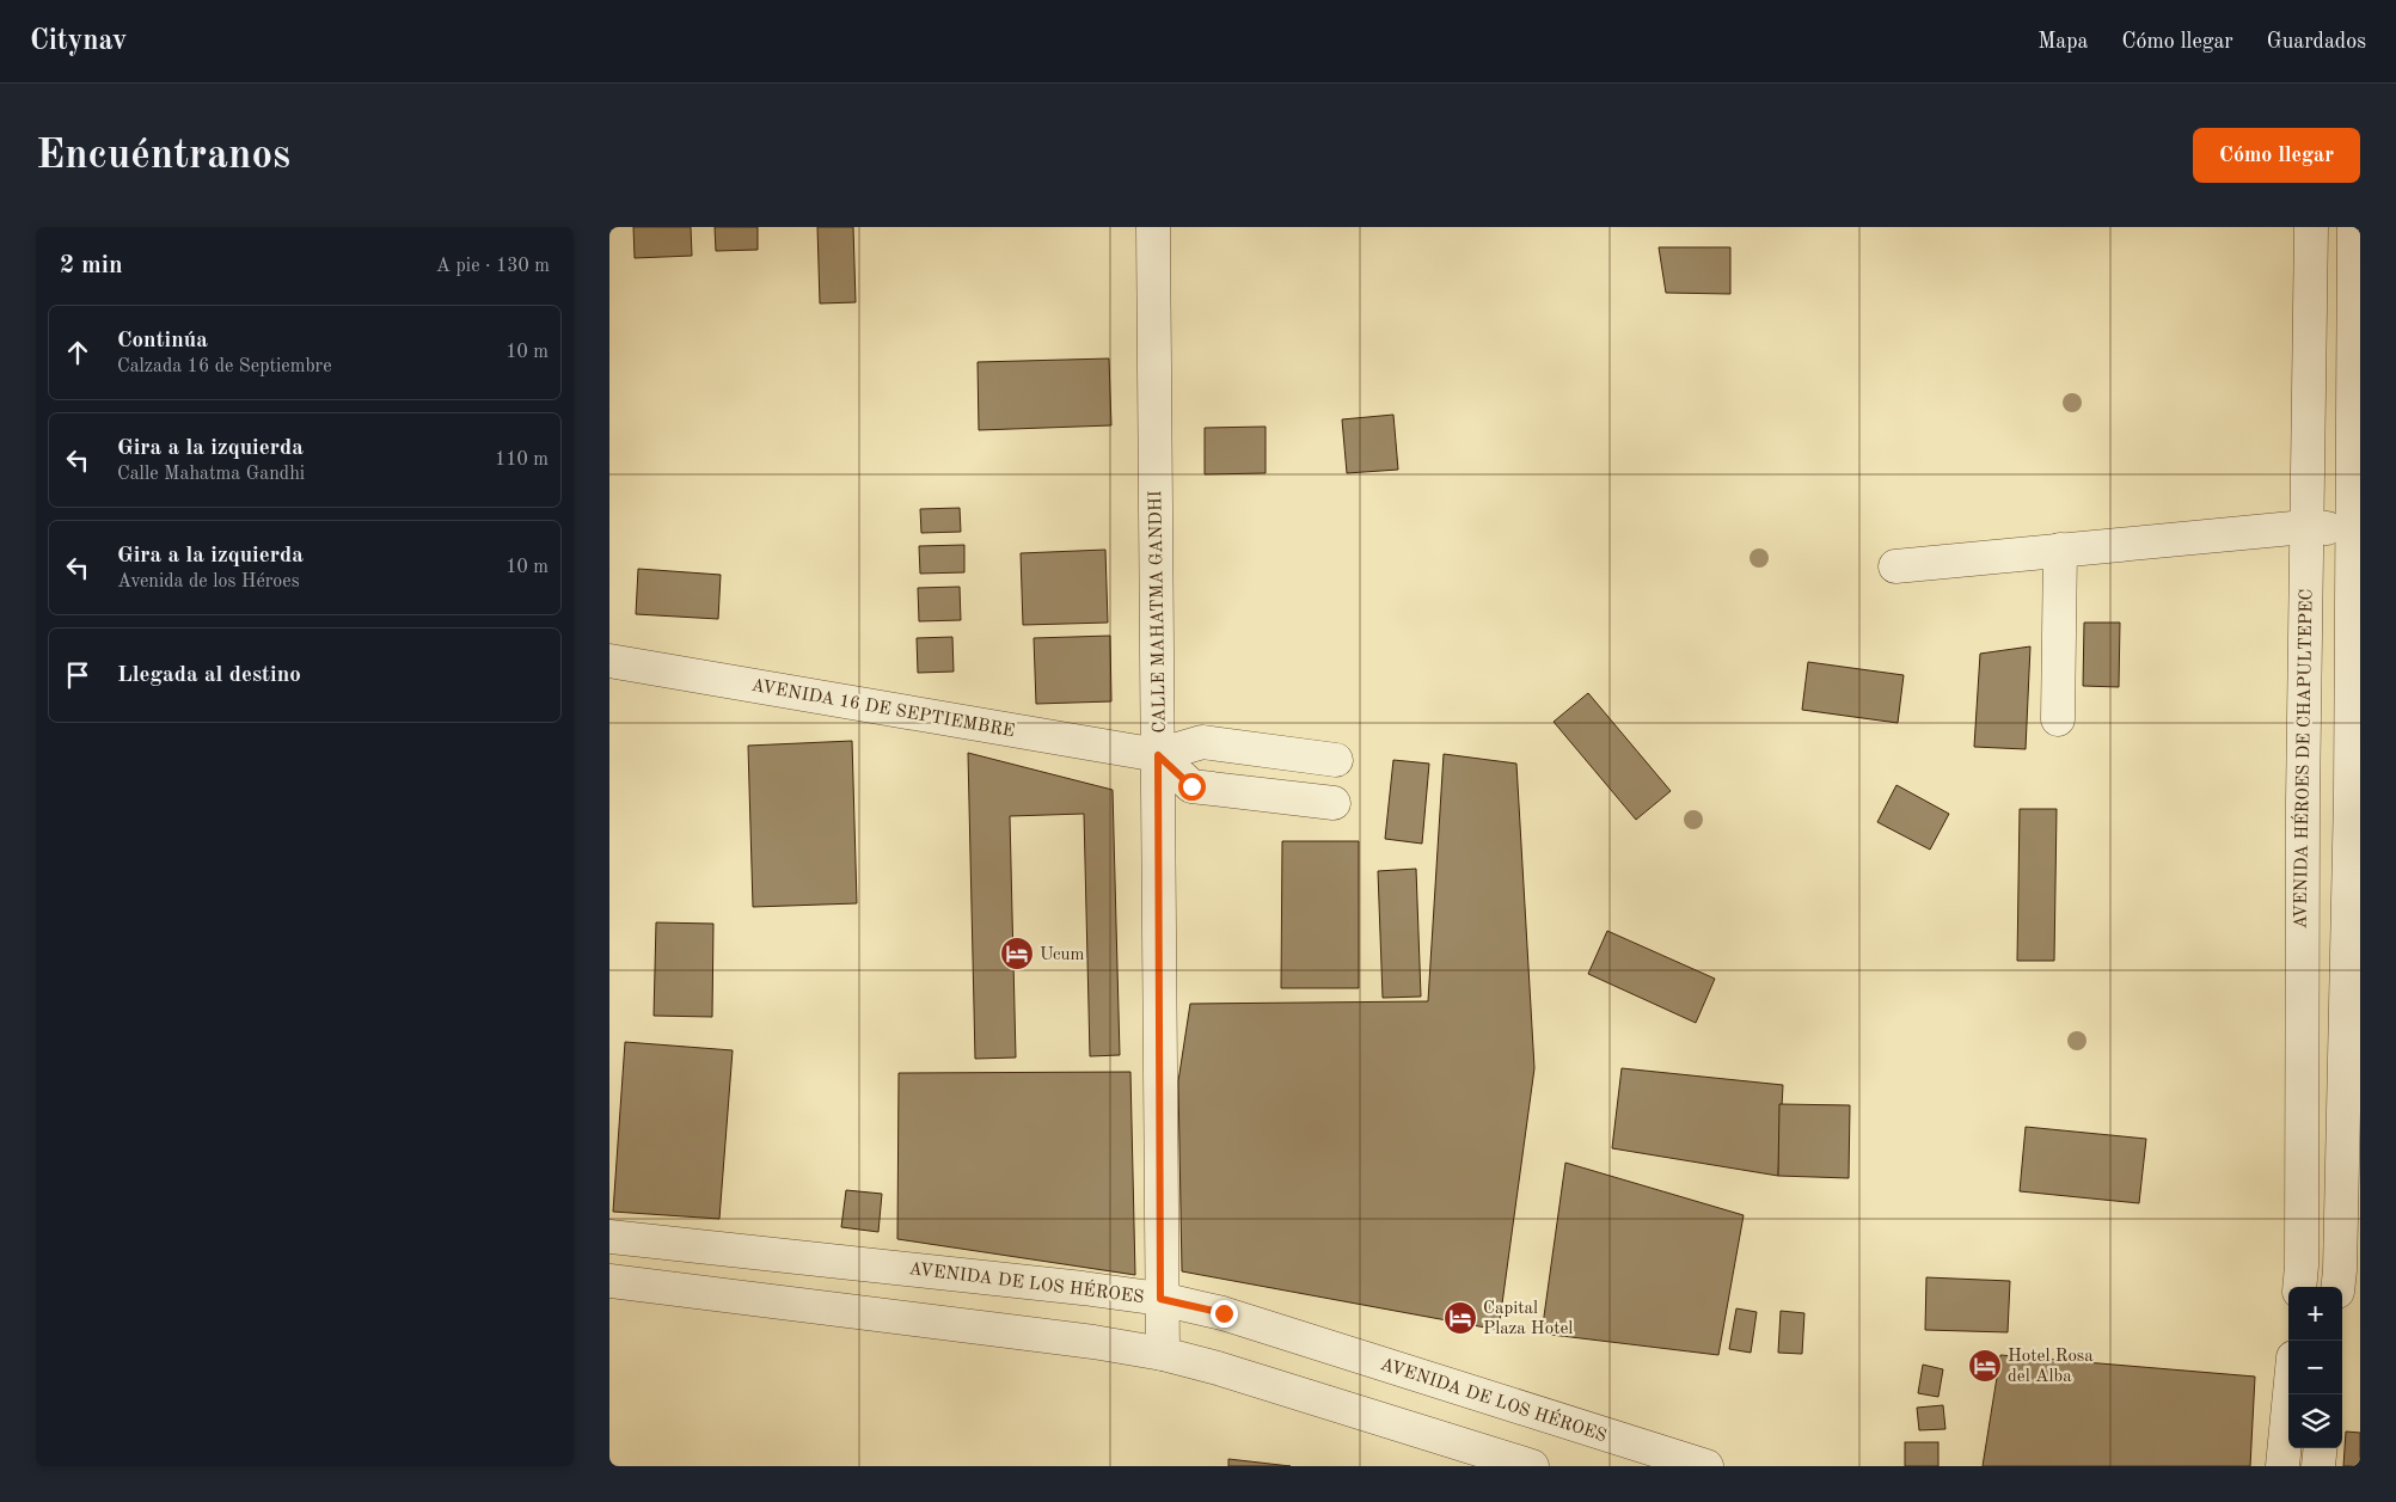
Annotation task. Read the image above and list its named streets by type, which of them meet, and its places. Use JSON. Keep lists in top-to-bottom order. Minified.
{"streets":{"street":["CALLE MAHATMA GANDHI","AVENIDA 16 DE SEPTIEMBRE","AVENIDA HÉROES DE CHAPULTEPEC","AVENIDA DE LOS HÉROES"]},"crossings":[["CALLE MAHATMA GANDHI","AVENIDA 16 DE SEPTIEMBRE"],["CALLE MAHATMA GANDHI","AVENIDA DE LOS HÉROES"]],"places":{"hotel":["Ucum","Capital Plaza Hotel","Hotel Rosa del Alba"]},"page":{"header":"Citynav","nav":["Mapa","Cómo llegar","Guardados"],"buttons":"Cómo llegar","title":"Encuéntranos","heading":["2 min","A pie · 130 m"],"list":[["Continúa","Calzada 16 de Septiembre","10 m"],["Gira a la izquierda","Calle Mahatma Gandhi","110 m"],["Gira a la izquierda","Avenida de los Héroes","10 m"],"Llegada al destino"],"map_buttons":["+","−"]}}
